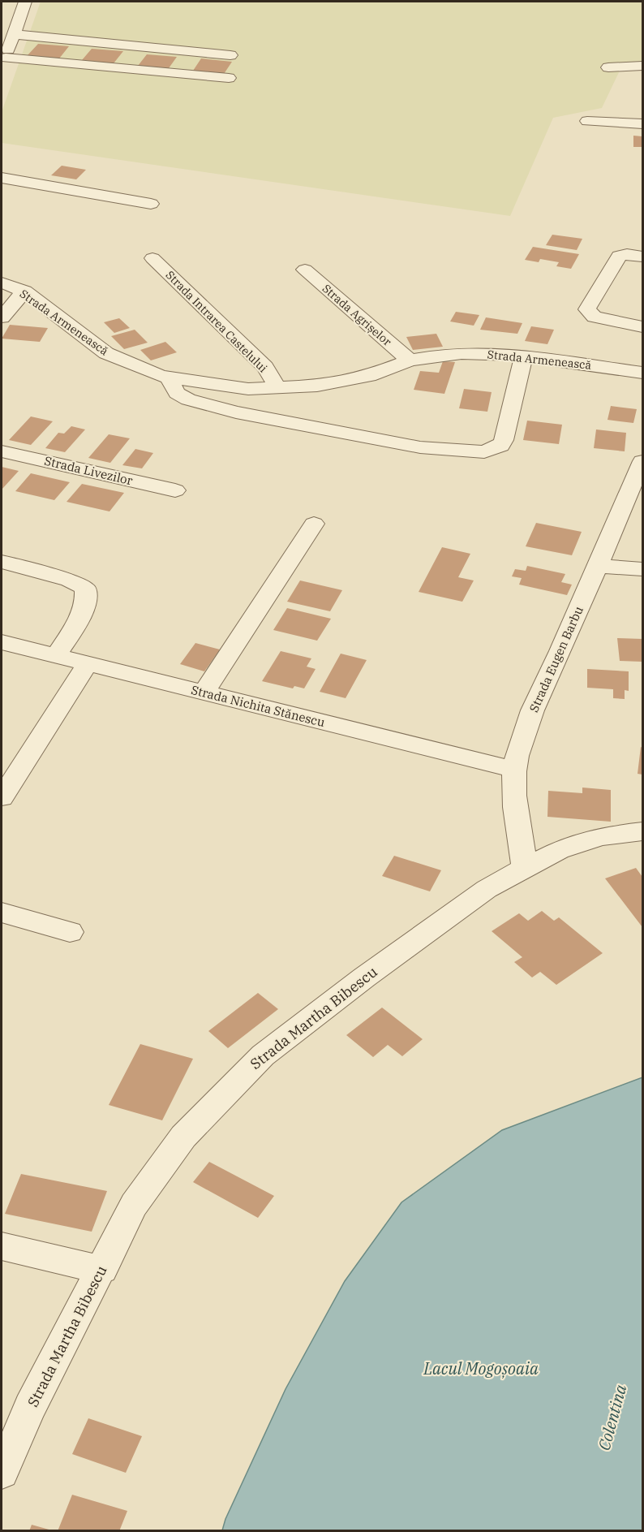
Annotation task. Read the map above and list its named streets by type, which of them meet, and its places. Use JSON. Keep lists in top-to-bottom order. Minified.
{"streets":{"street":["Strada Agrișelor","Strada Intrarea Castelului","Strada Armenească","Strada Livezilor","Strada Eugen Barbu","Strada Nichita Stănescu","Strada Martha Bibescu"]},"crossings":[["Strada Agrișelor","Strada Armenească"],["Strada Intrarea Castelului","Strada Armenească"],["Strada Eugen Barbu","Strada Nichita Stănescu"],["Strada Eugen Barbu","Strada Martha Bibescu"]],"water":["Lacul Mogoșoaia","Colentina"]}
